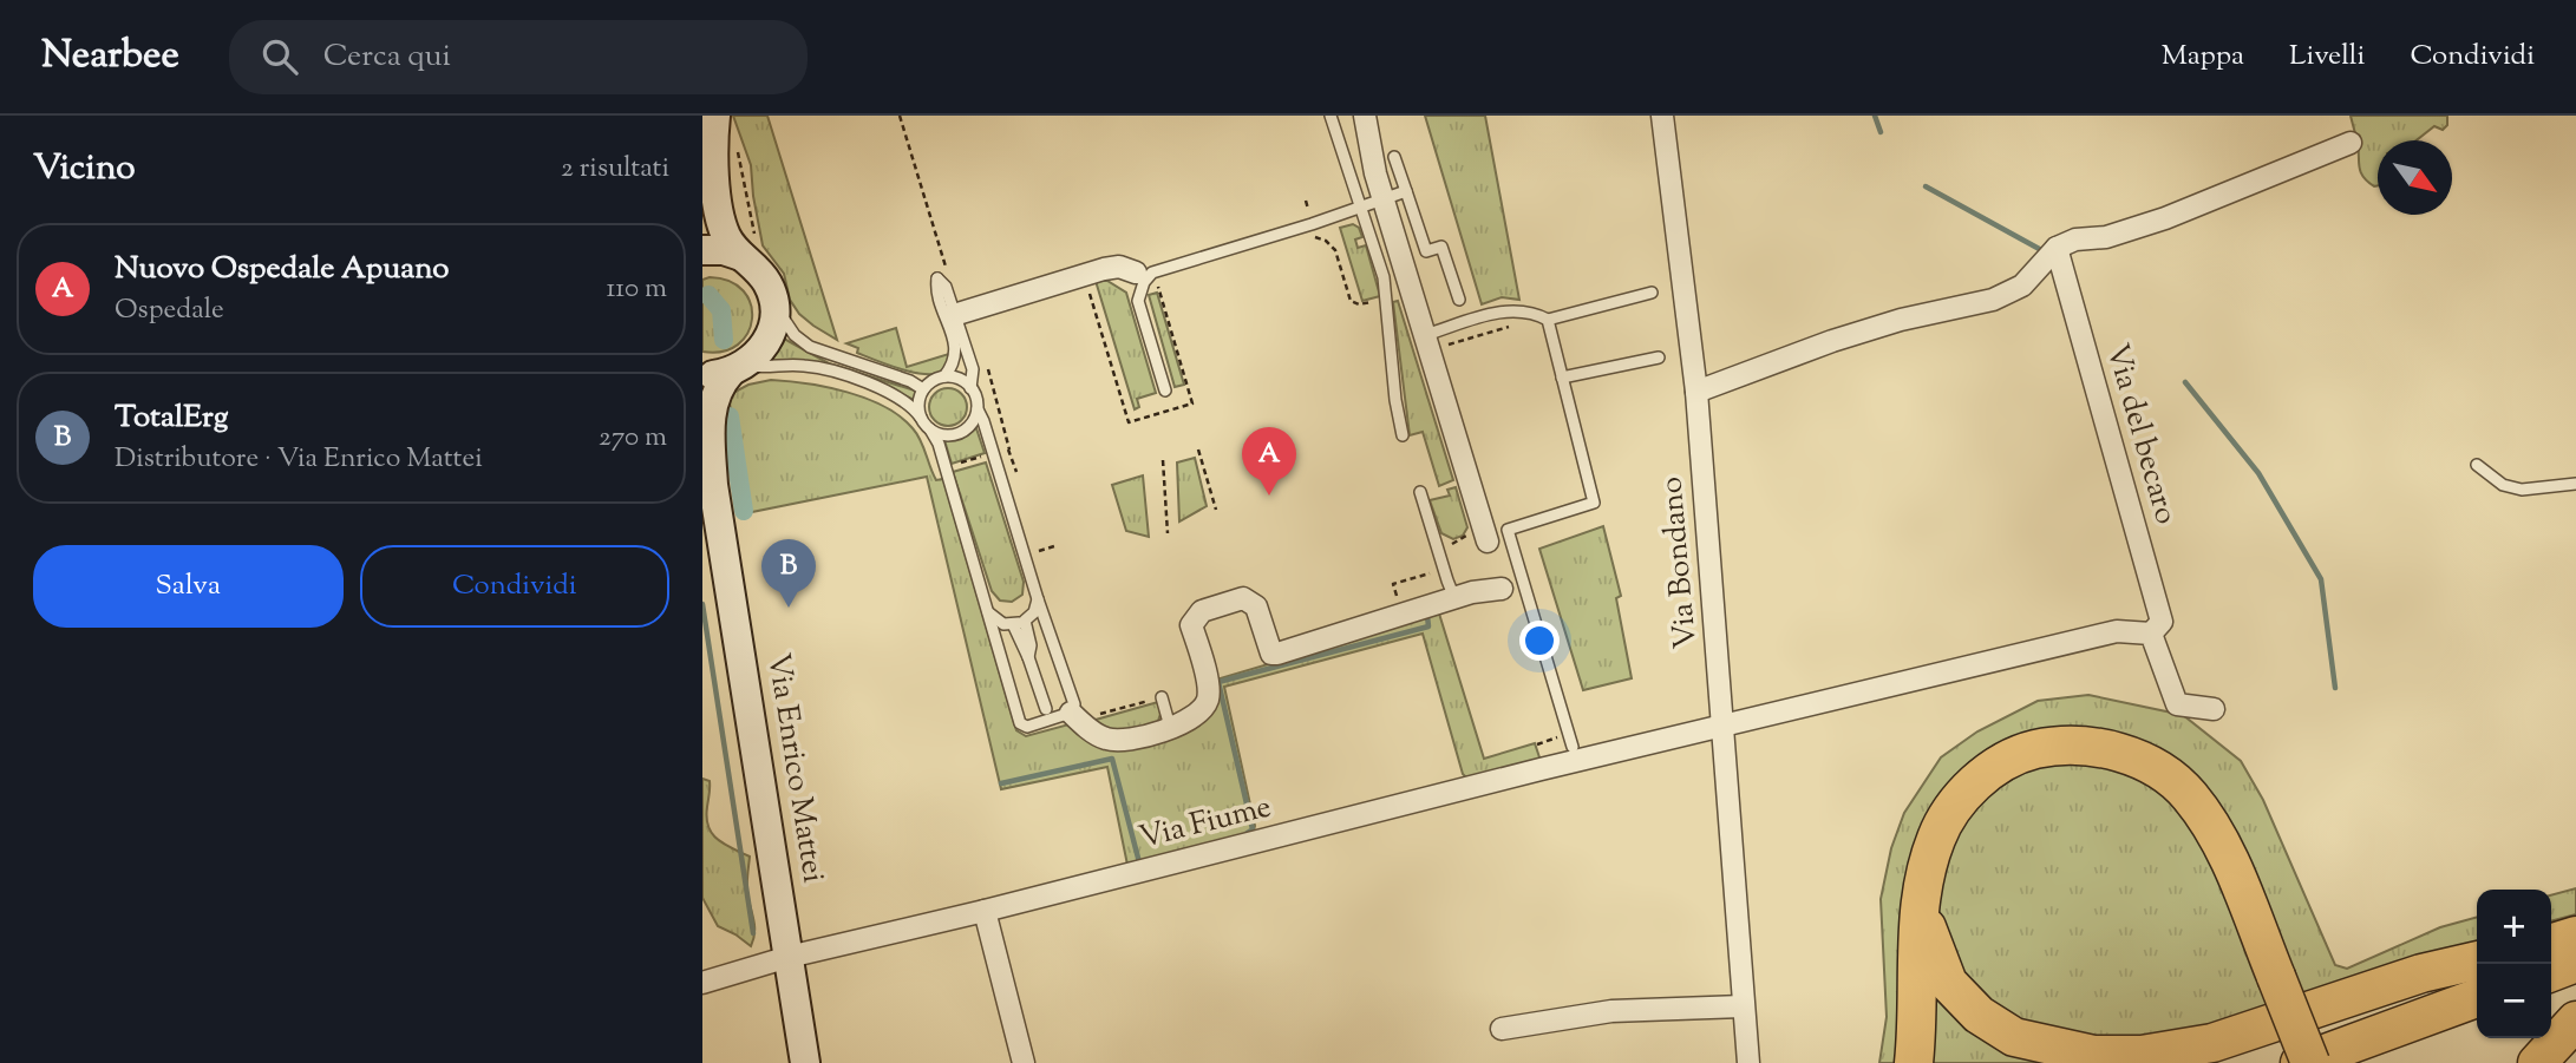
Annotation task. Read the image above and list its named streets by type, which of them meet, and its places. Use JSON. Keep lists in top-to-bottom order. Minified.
{"streets":{"main road":["Via Enrico Mattei"],"street":["Via del becaro","Via Bondano","Via Fiume"]},"crossings":[["Via del becaro","Via Fiume"],["Via Bondano","Via Fiume"],["Via Enrico Mattei","Via Fiume"]],"north":"bottom right","page":{"header":"Nearbee","search":"Cerca qui","nav":["Mappa","Livelli","Condividi"],"heading":["Vicino","2 risultati"],"list":[{"mark":"A","name":"Nuovo Ospedale Apuano","note":"Ospedale","value":"110 m"},{"mark":"B","name":"TotalErg","note":"Distributore · Via Enrico Mattei","value":"270 m"}],"pins":["A","B"],"buttons":["Salva","Condividi"],"map_buttons":["+","−"]}}
